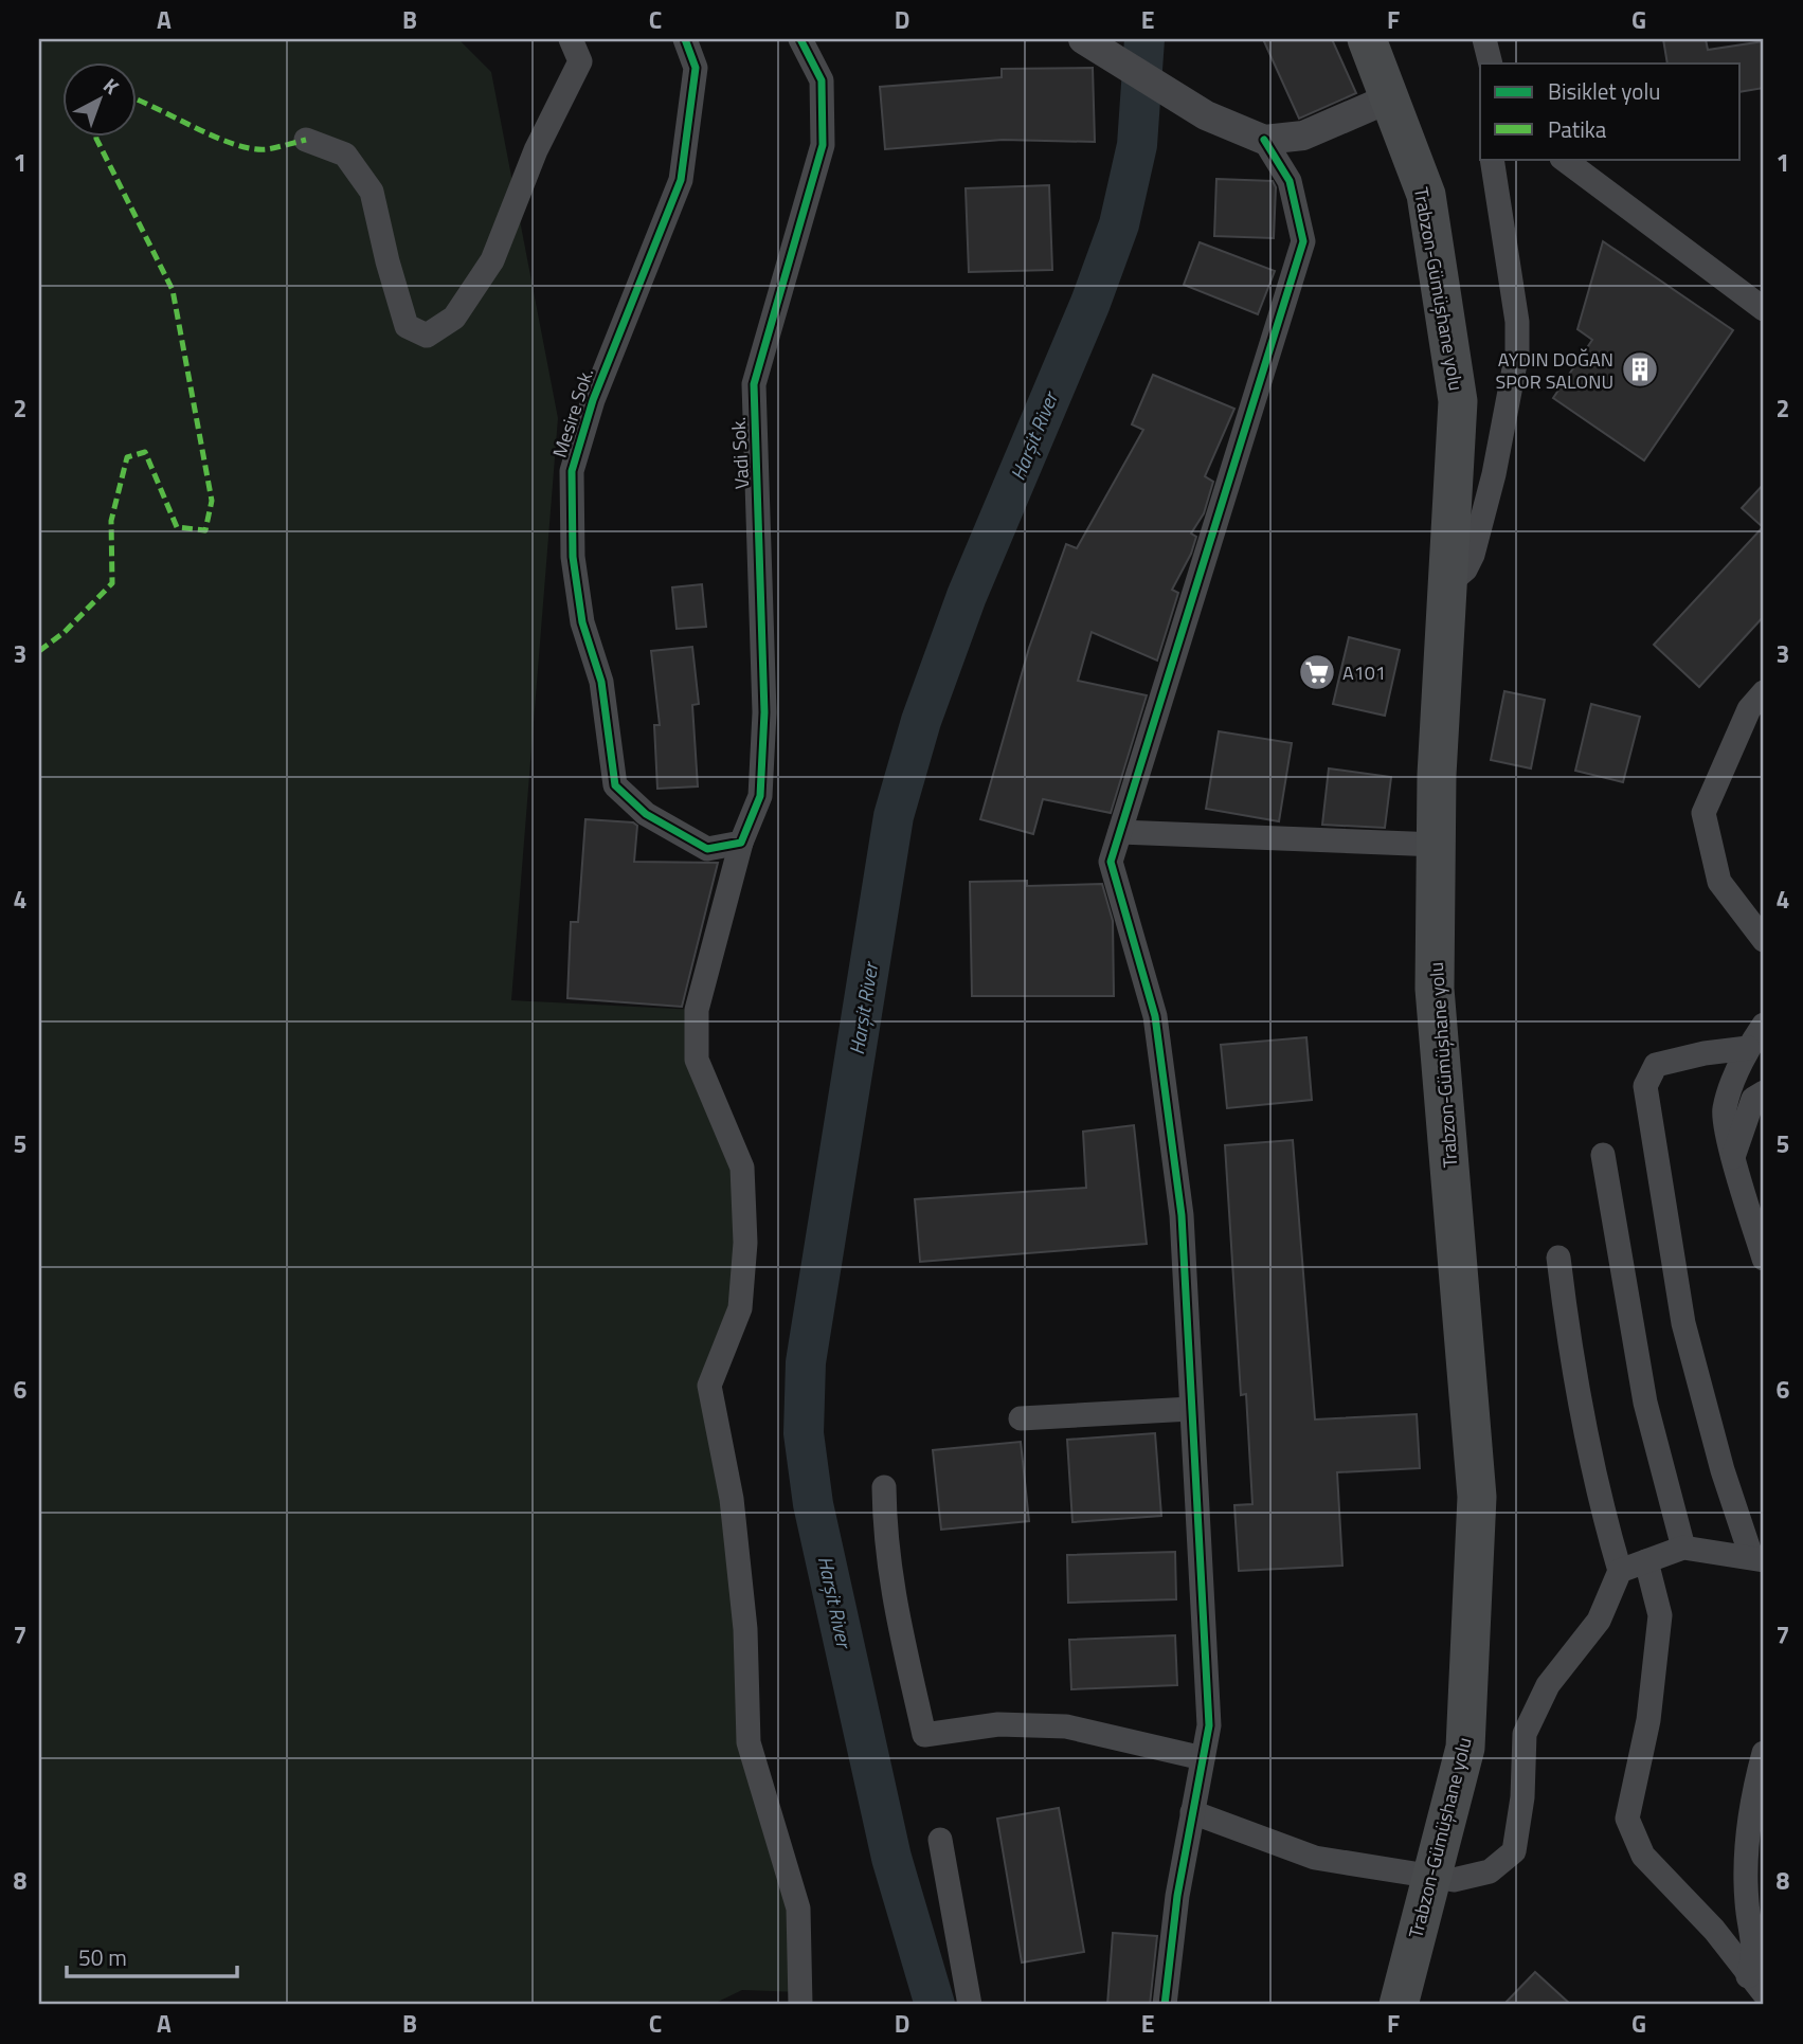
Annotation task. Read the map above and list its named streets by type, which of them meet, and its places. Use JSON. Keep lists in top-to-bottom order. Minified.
{"streets":{"main road":["Trabzon-Gümüşhane yolu"],"street":["Mesire Sok.","Vadi Sok."]},"crossings":[["Mesire Sok.","Vadi Sok."]],"water":["Harşit River"],"places":{"building":["AYDIN DOĞAN SPOR SALONU"],"supermarket":["A101"]},"legend":["Bisiklet yolu","Patika"],"scale_bar":"50 m","north":"top right","grid":{"columns":["A","B","C","D","E","F","G"],"rows":["1","2","3","4","5","6","7","8"]}}
